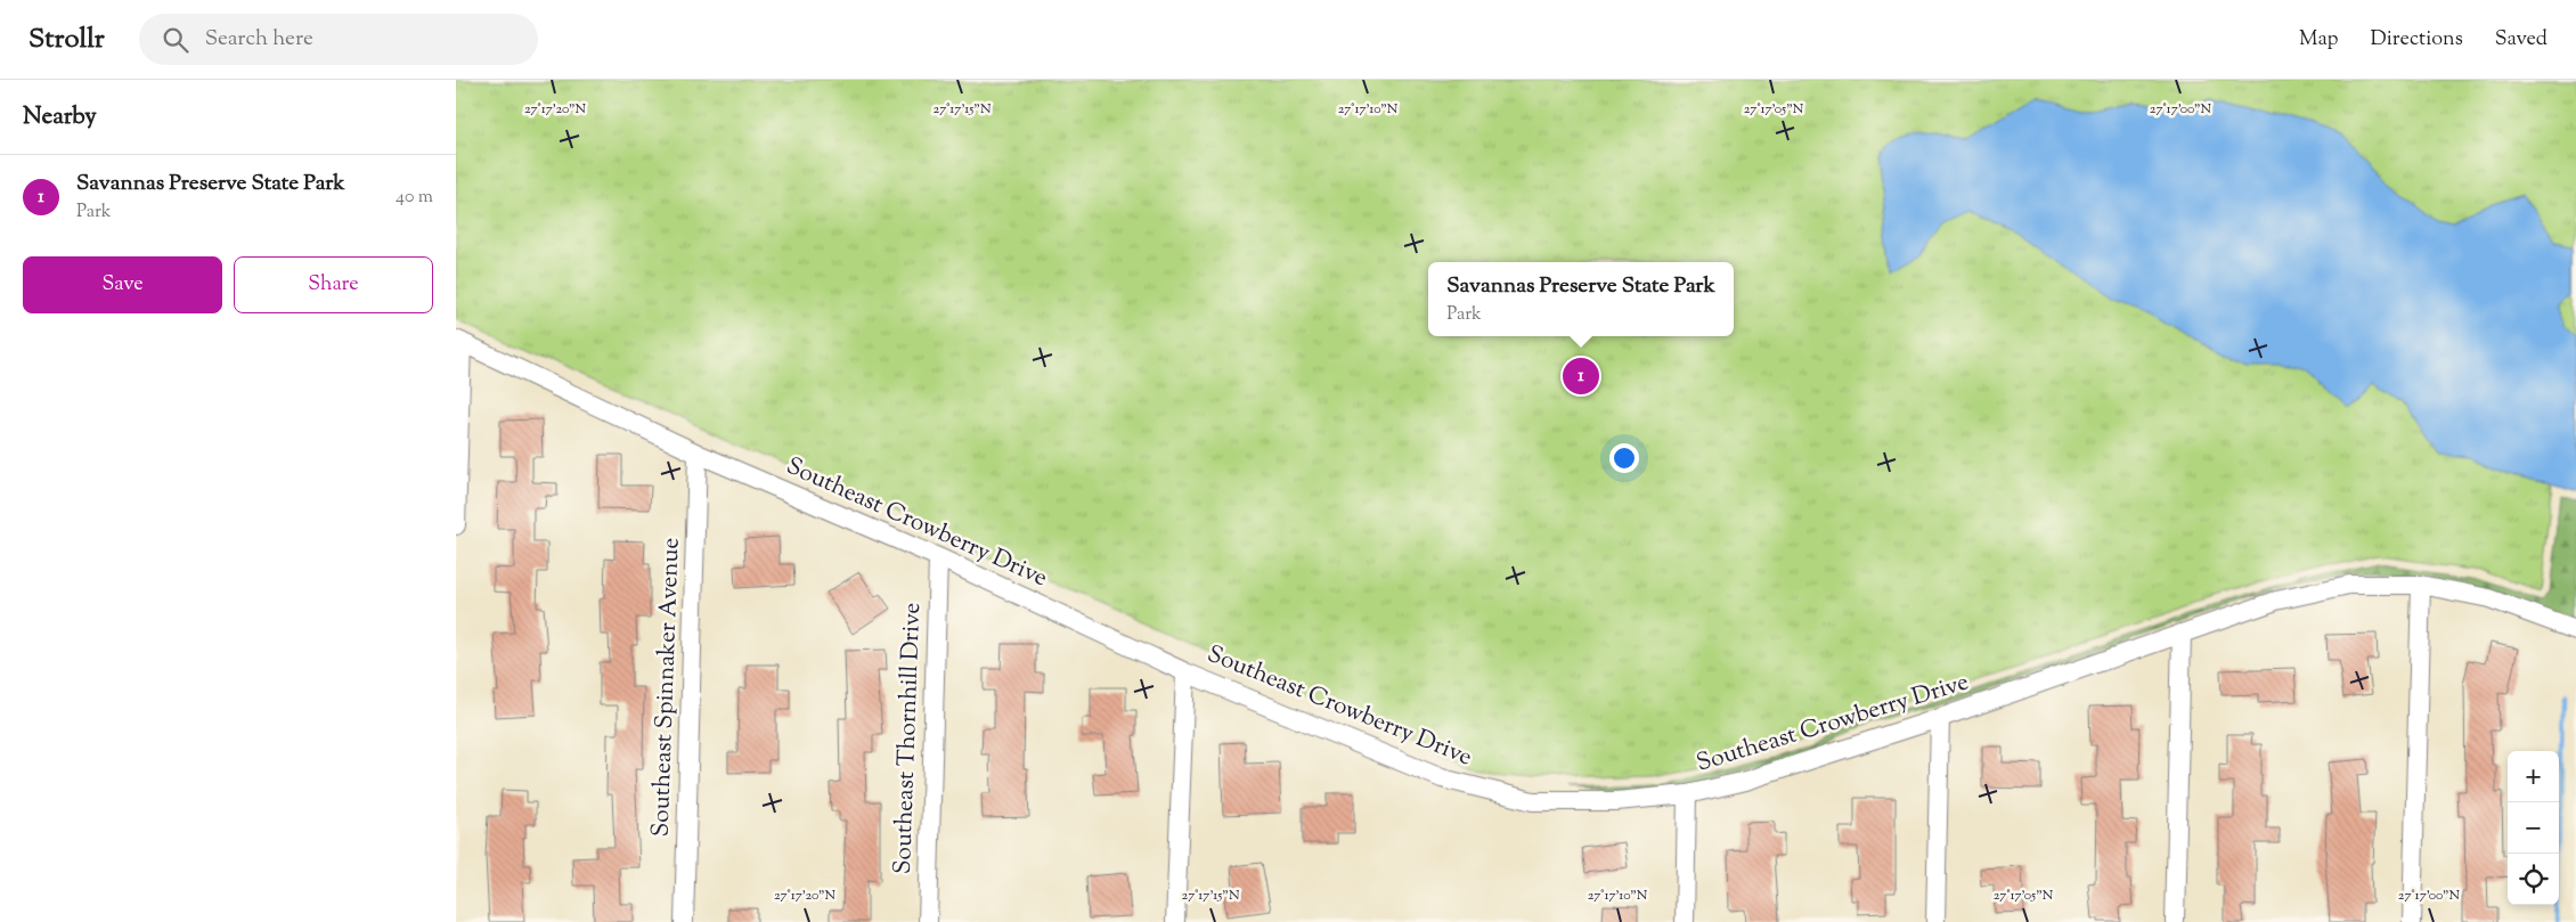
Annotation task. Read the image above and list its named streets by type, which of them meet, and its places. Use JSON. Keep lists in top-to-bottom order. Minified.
{"streets":{"street":["Southeast Crowberry Drive","Southeast Spinnaker Avenue","Southeast Thornhill Drive"]},"crossings":[["Southeast Crowberry Drive","Southeast Spinnaker Avenue"],["Southeast Crowberry Drive","Southeast Thornhill Drive"]],"page":{"header":"Strollr","search":"Search here","nav":["Map","Directions","Saved"],"heading":"Nearby","list":[{"mark":"1","name":"Savannas Preserve State Park","note":"Park","value":"40 m"}],"buttons":["Save","Share"],"popup":["Savannas Preserve State Park","Park"],"pins":"1","map_buttons":["+","−"]},"coordinates":["27°17'20\"N","27°17'15\"N","27°17'10\"N","27°17'05\"N","27°17'00\"N"]}
